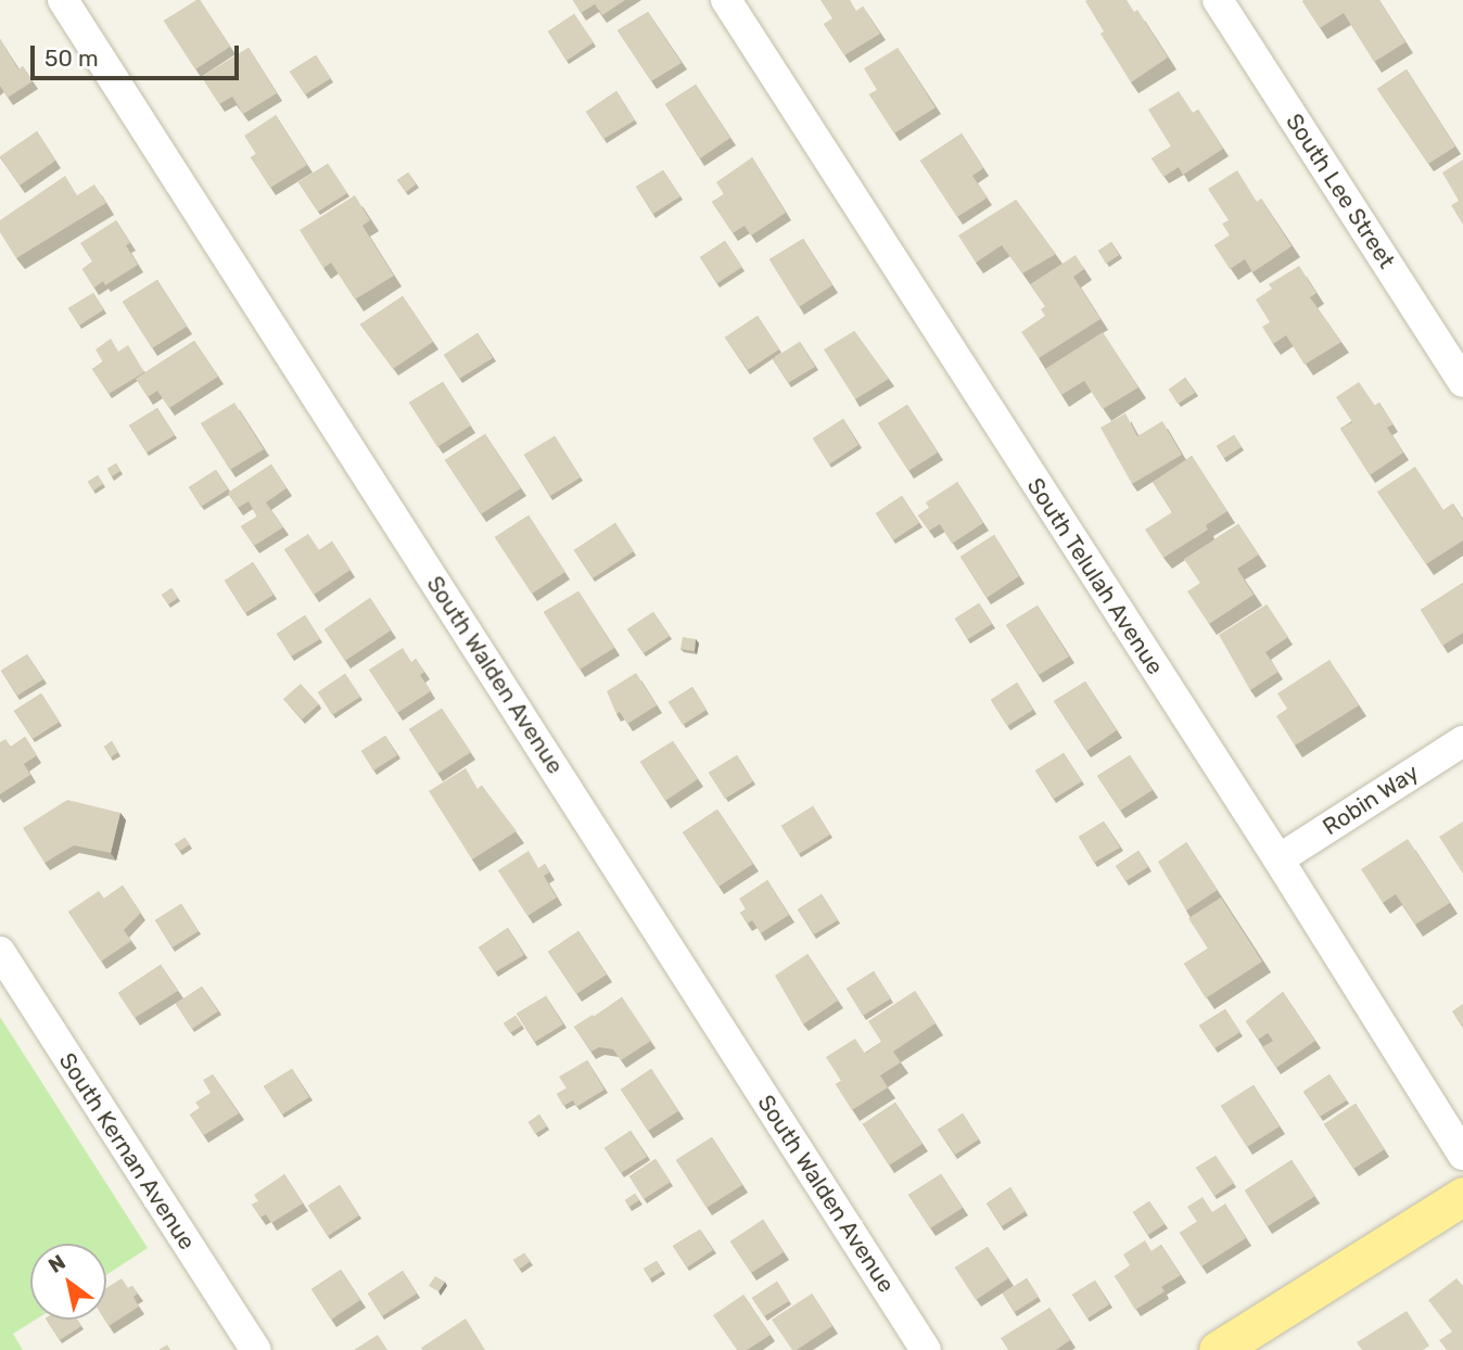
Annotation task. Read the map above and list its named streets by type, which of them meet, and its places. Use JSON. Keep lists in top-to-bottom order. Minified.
{"streets":{"street":["South Lee Street","South Telulah Avenue","South Walden Avenue","Robin Way","South Kernan Avenue"]},"crossings":[["South Telulah Avenue","Robin Way"]],"scale_bar":"50 m","north":"top left"}
